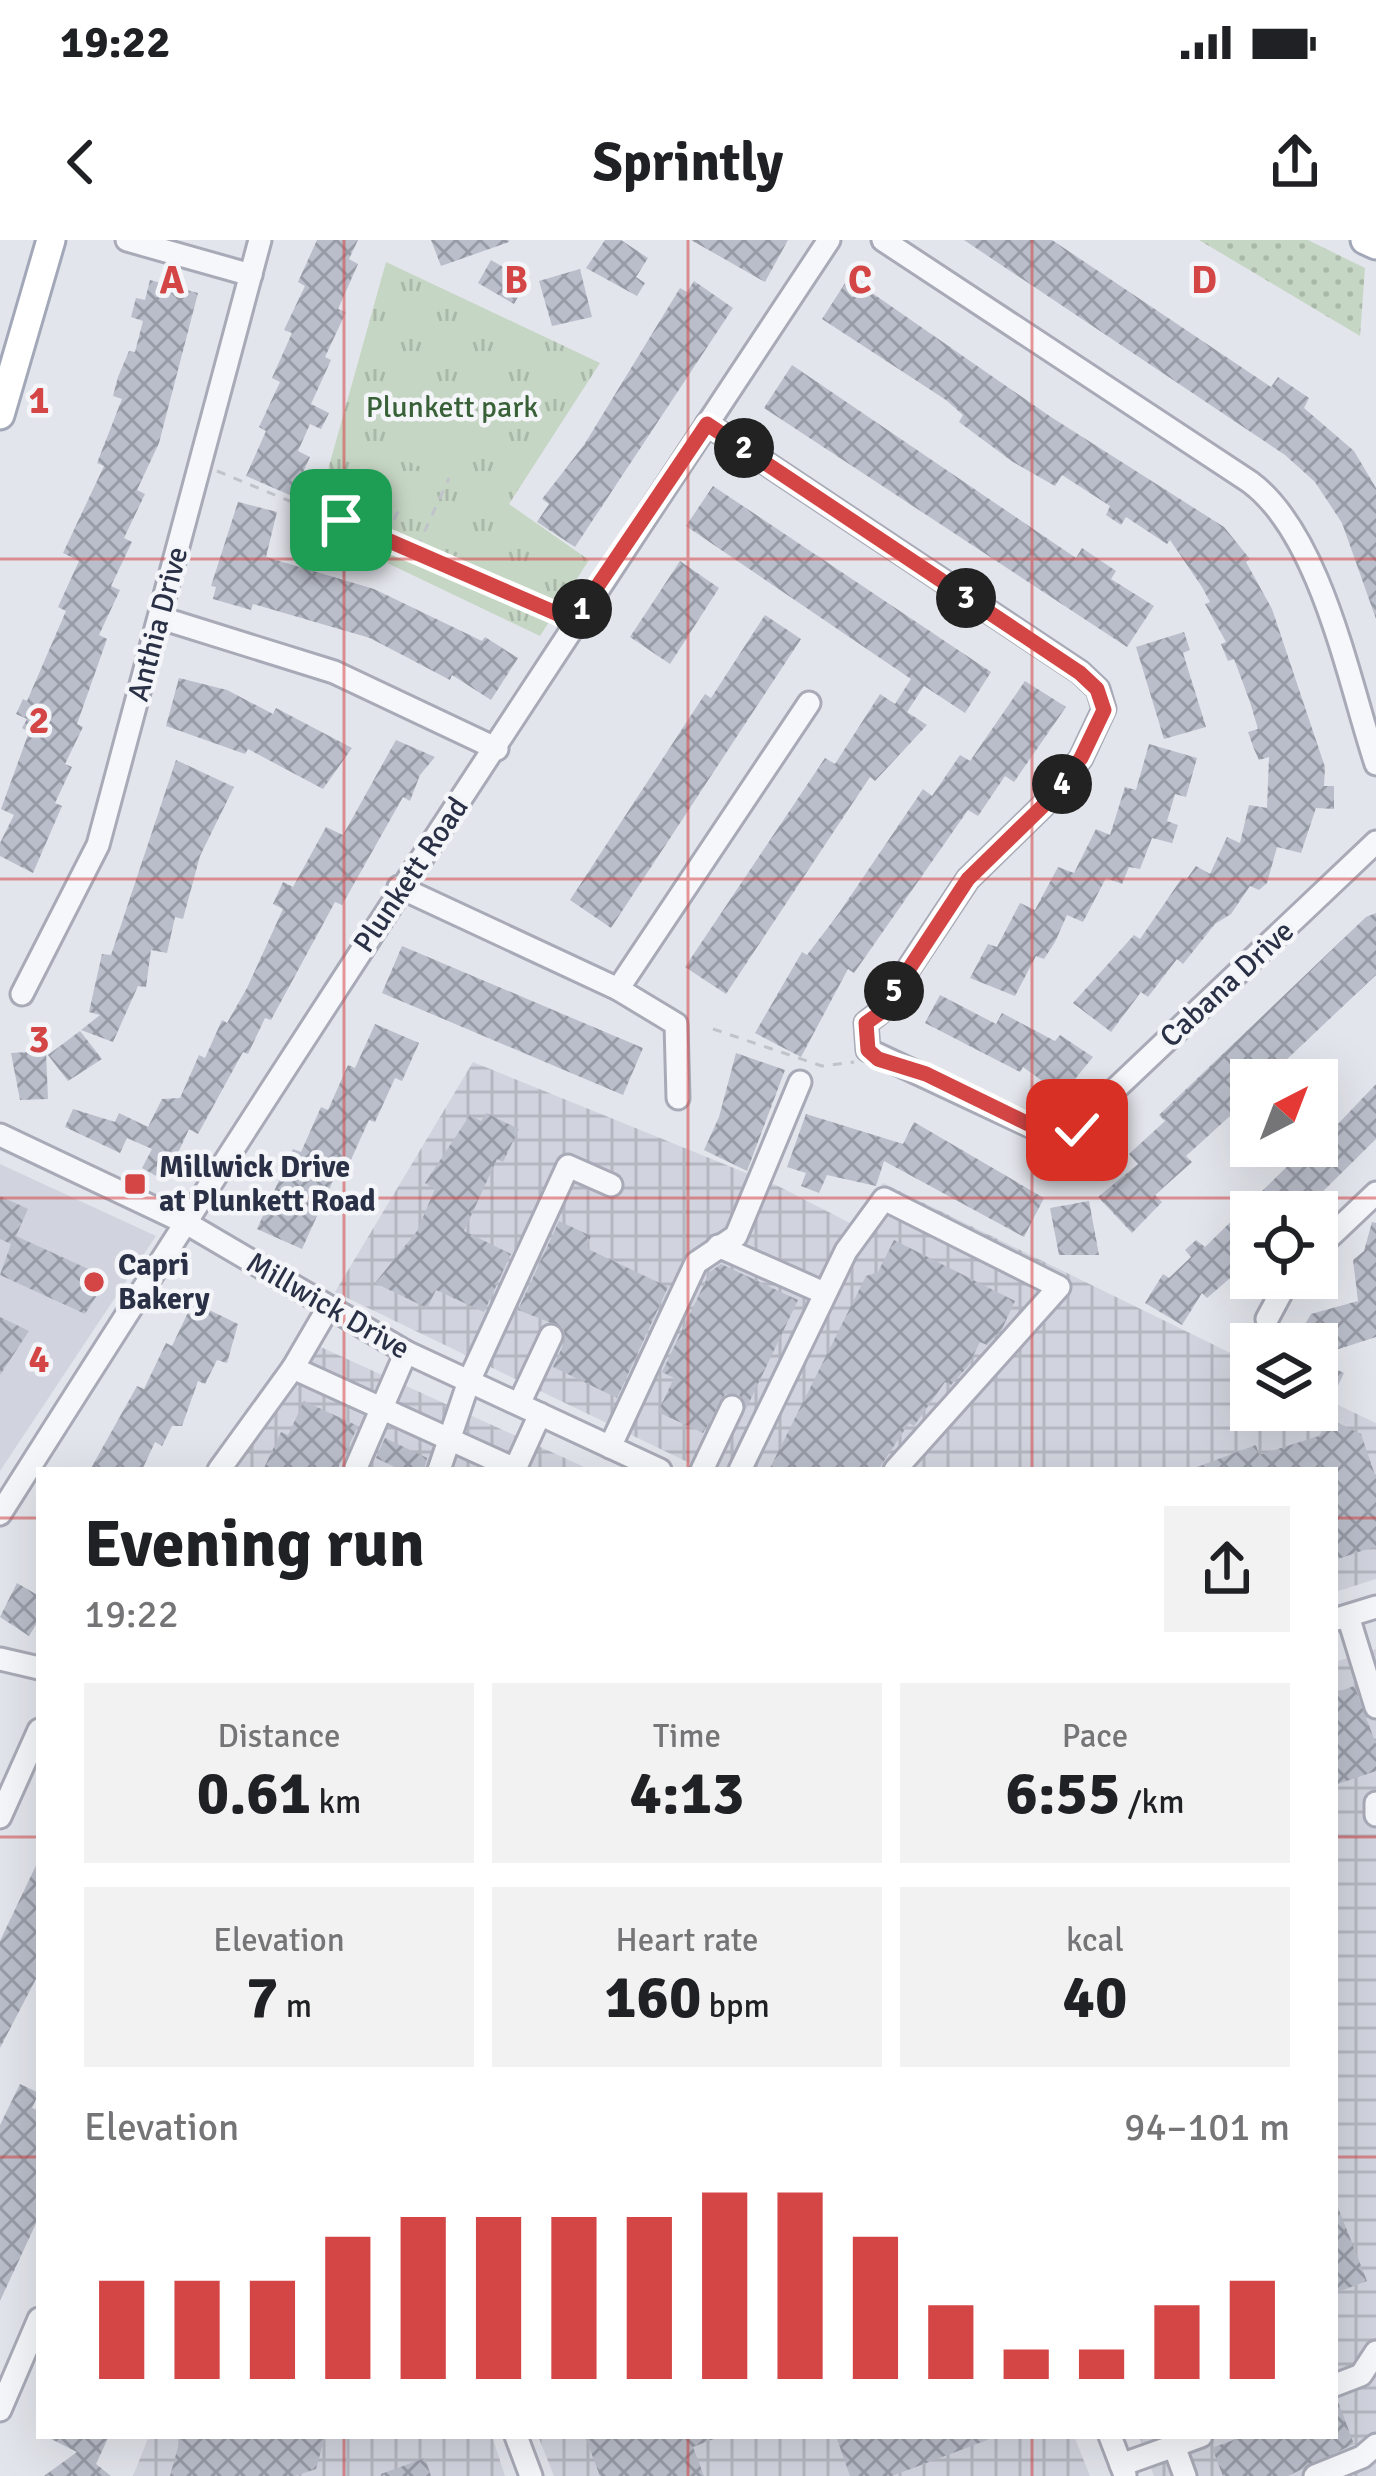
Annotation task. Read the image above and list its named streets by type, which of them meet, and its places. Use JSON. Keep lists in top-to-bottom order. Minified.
{"streets":{"street":["Anthia Drive","Plunkett Road","Cabana Drive","Millwick Drive"]},"crossings":[["Plunkett Road","Millwick Drive"]],"parks":["Plunkett park"],"places":{"transit":["Millwick Drive at Plunkett Road"],"other":["Capri Bakery"]},"north":"top right","page":{"status":"19:22","header":"Sprintly","pins":["2","3","1","4","5"],"heading":["Evening run","19:22"],"stats":[["Distance","0.61 km"],["Time","4:13"],["Pace","6:55 /km"],["Elevation","7 m"],["Heart rate","160 bpm"],["kcal","40"]],"chart":["Elevation","94–101 m"]},"grid":{"columns":["A","B","C","D"],"rows":["1","2","3","4"]}}
